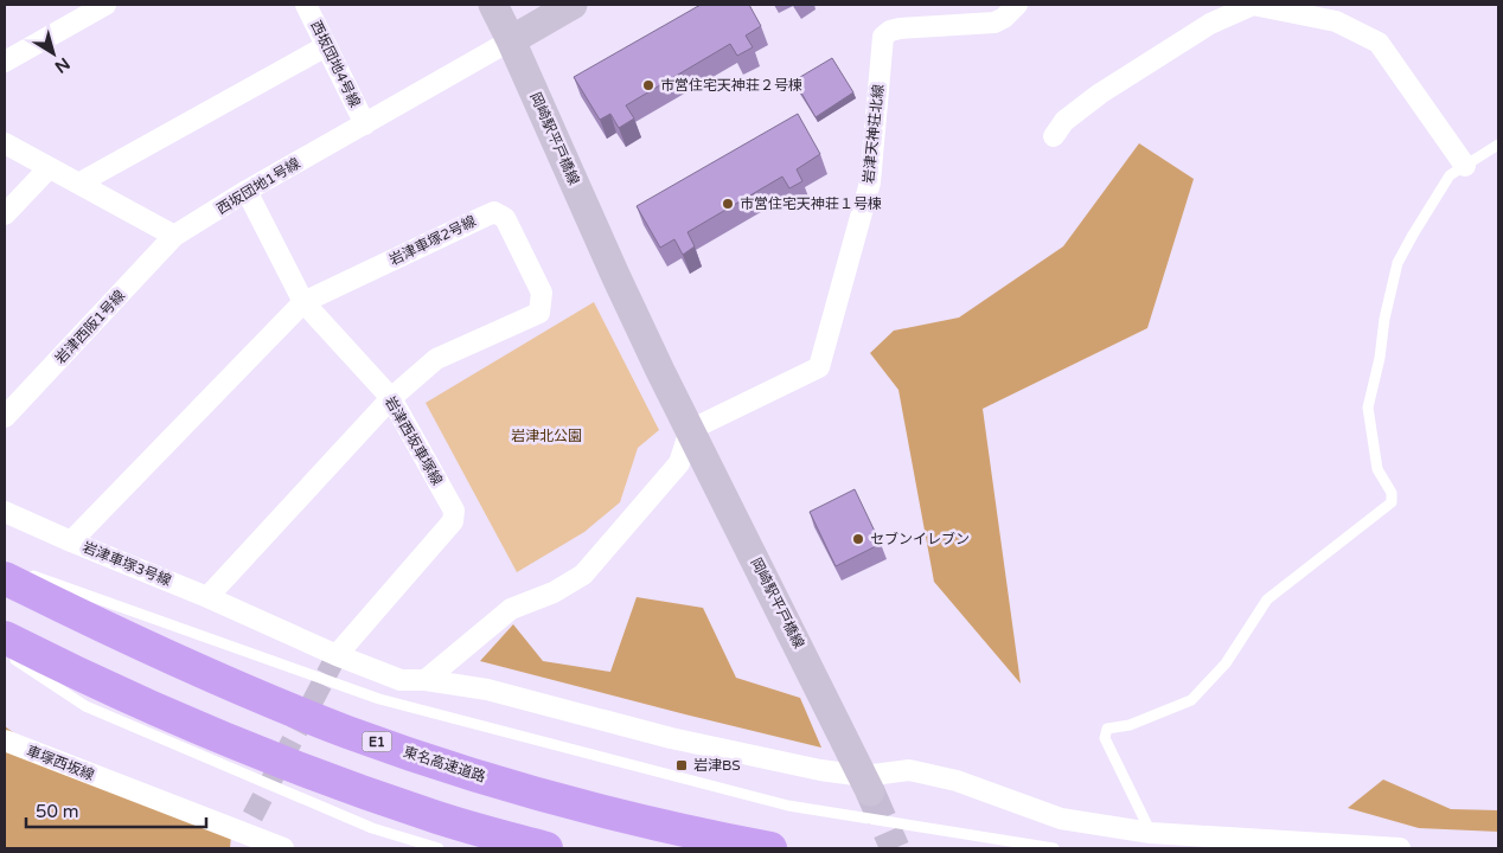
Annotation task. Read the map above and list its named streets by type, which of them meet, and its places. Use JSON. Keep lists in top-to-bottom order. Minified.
{"streets":{"highway":["E1","東名高速道路"],"street":["西坂団地4号線","岩津天神荘北線","岡崎駅平戸橋線","西坂団地1号線","岩津車塚2号線","岩津西阪1号線","岩津西坂車塚線","岩津車塚3号線","車塚西坂線"]},"crossings":[["西坂団地4号線","西坂団地1号線"],["岩津天神荘北線","岡崎駅平戸橋線"],["岡崎駅平戸橋線","西坂団地1号線"],["岡崎駅平戸橋線","岩津車塚3号線"],["西坂団地1号線","岩津西阪1号線"],["西坂団地1号線","岩津西坂車塚線"],["岩津車塚2号線","岩津西坂車塚線"],["岩津車塚2号線","岩津車塚3号線"],["岩津西坂車塚線","岩津車塚3号線"]],"parks":["岩津北公園"],"places":{"other":["市営住宅天神荘２号棟","市営住宅天神荘１号棟","セブンイレブン"],"transit":["岩津BS"]},"scale_bar":"50 m","north":"bottom right"}
